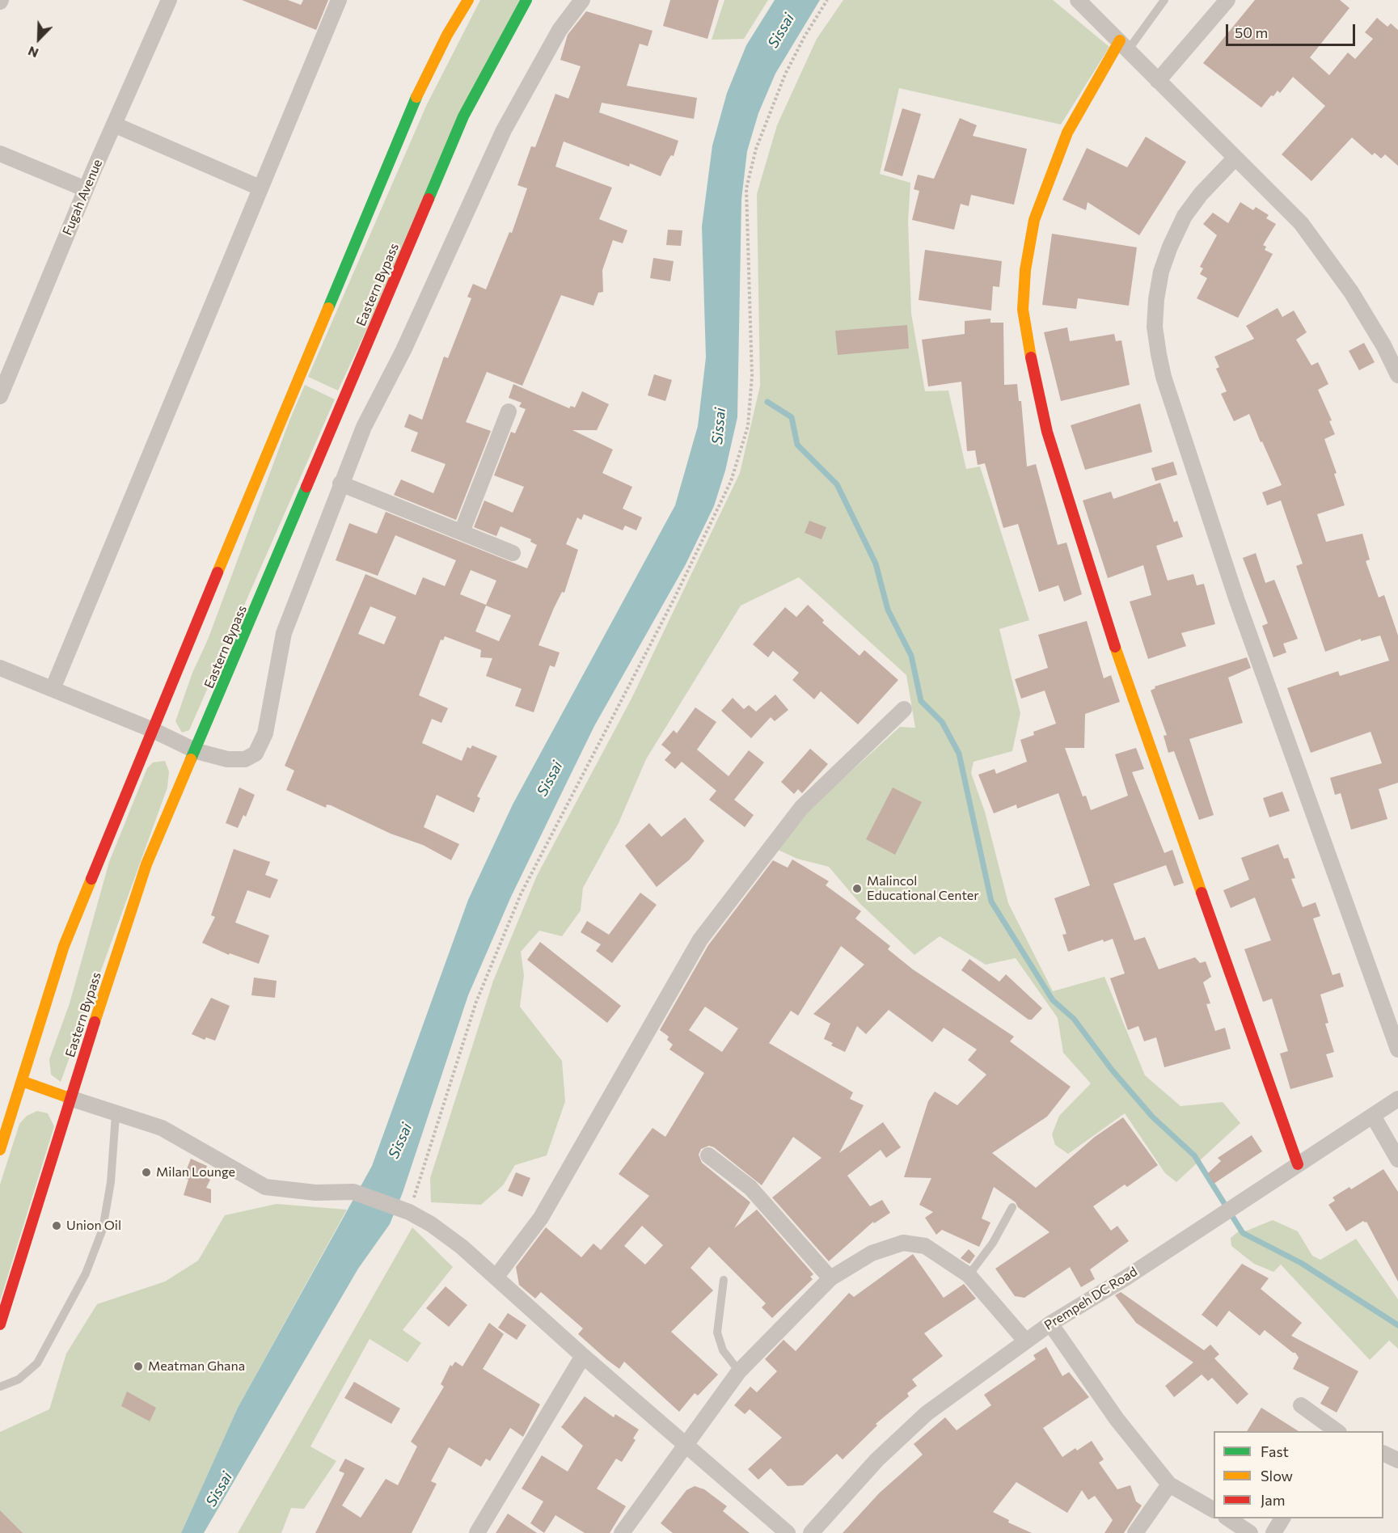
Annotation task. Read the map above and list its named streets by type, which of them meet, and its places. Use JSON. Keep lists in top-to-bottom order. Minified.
{"streets":{"main road":["Eastern Bypass"],"street":["Fugah Avenue","Prempeh DC Road"]},"water":["Sissai"],"places":["Malincol Educational Center","Milan Lounge","Union Oil","Meatman Ghana"],"legend":["Fast","Slow","Jam"],"scale_bar":"50 m","north":"bottom left"}
